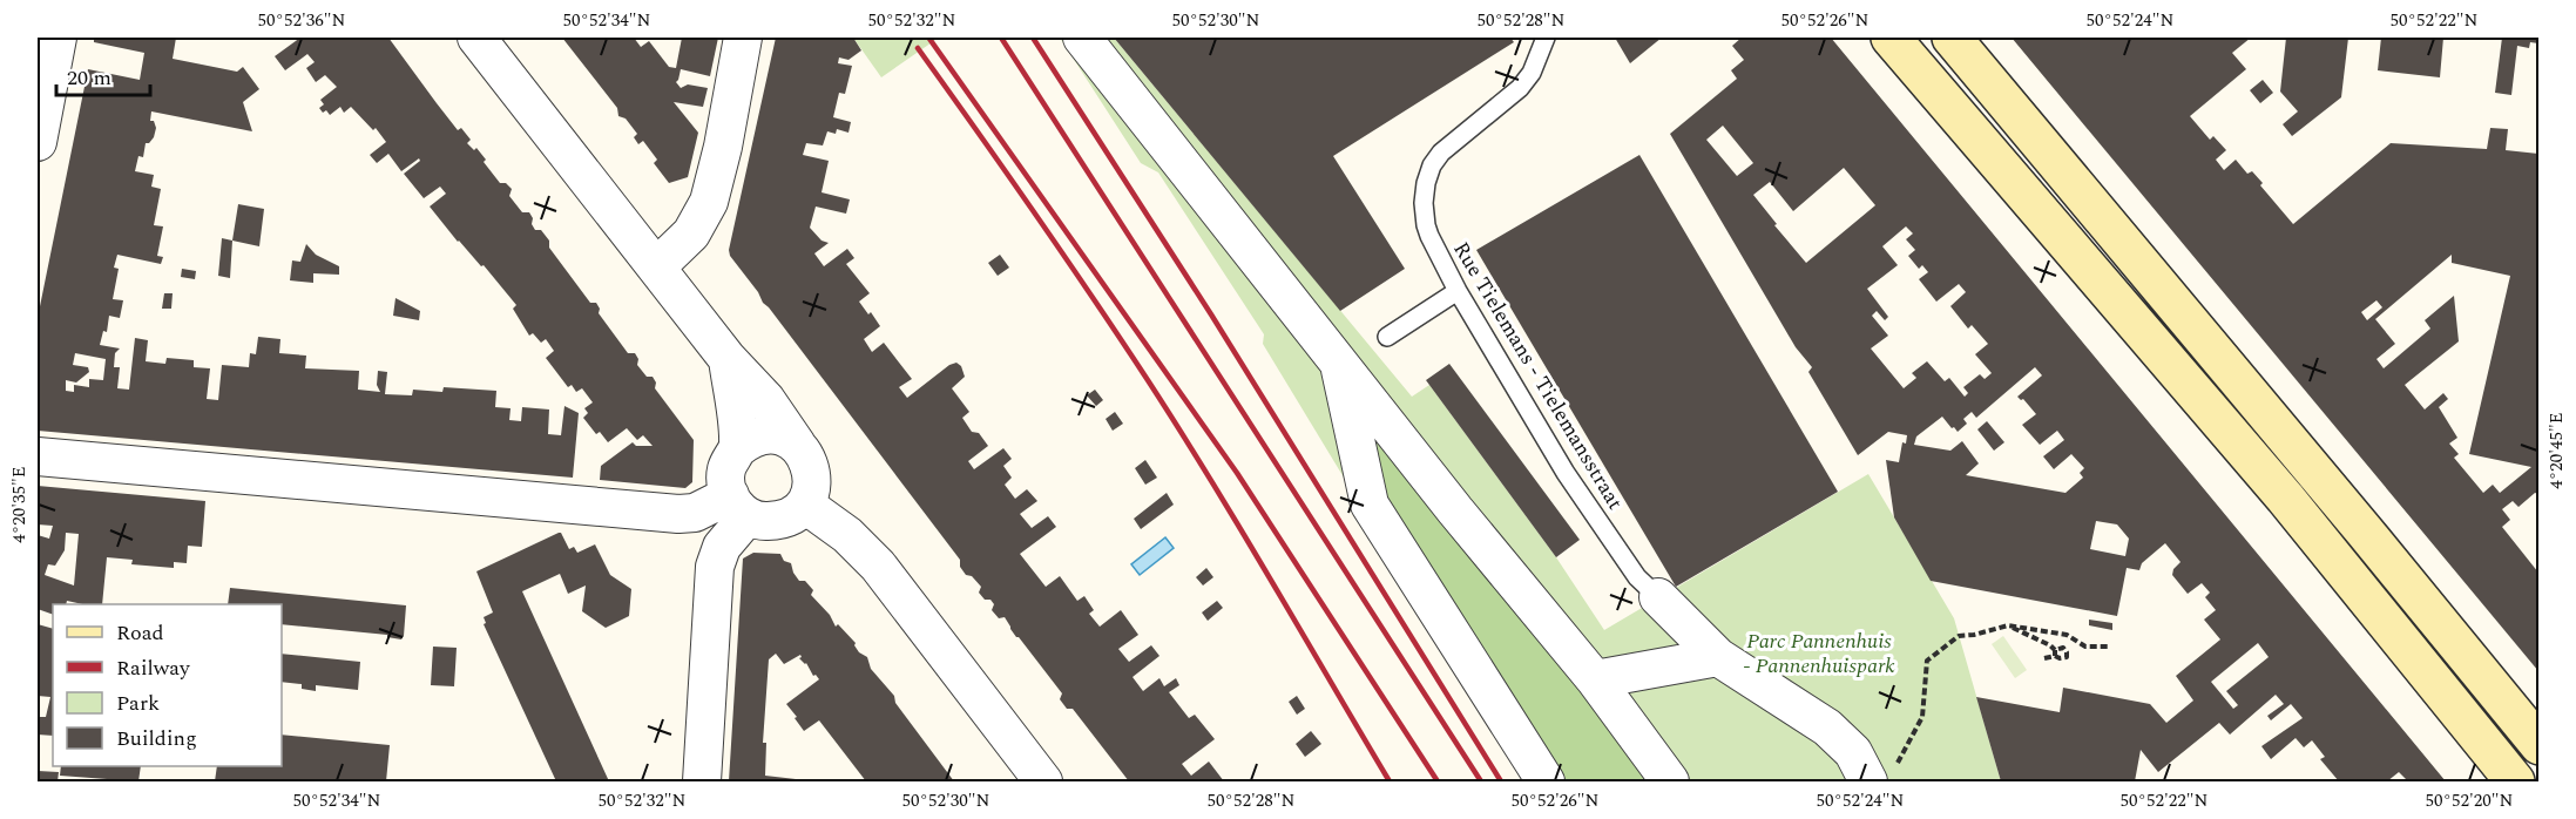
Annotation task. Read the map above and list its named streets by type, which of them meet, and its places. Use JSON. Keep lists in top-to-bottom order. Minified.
{"streets":{"lane":["Rue Tielemans - Tielemansstraat"]},"parks":["Parc Pannenhuis - Pannenhuispark"],"legend":["Road","Railway","Park","Building"],"scale_bar":"20 m","coordinates":["50°52'36\"N","50°52'34\"N","50°52'32\"N","50°52'30\"N","50°52'28\"N","50°52'26\"N","50°52'24\"N","50°52'22\"N","4°20'45\"E","4°20'35\"E","50°52'20\"N"]}
